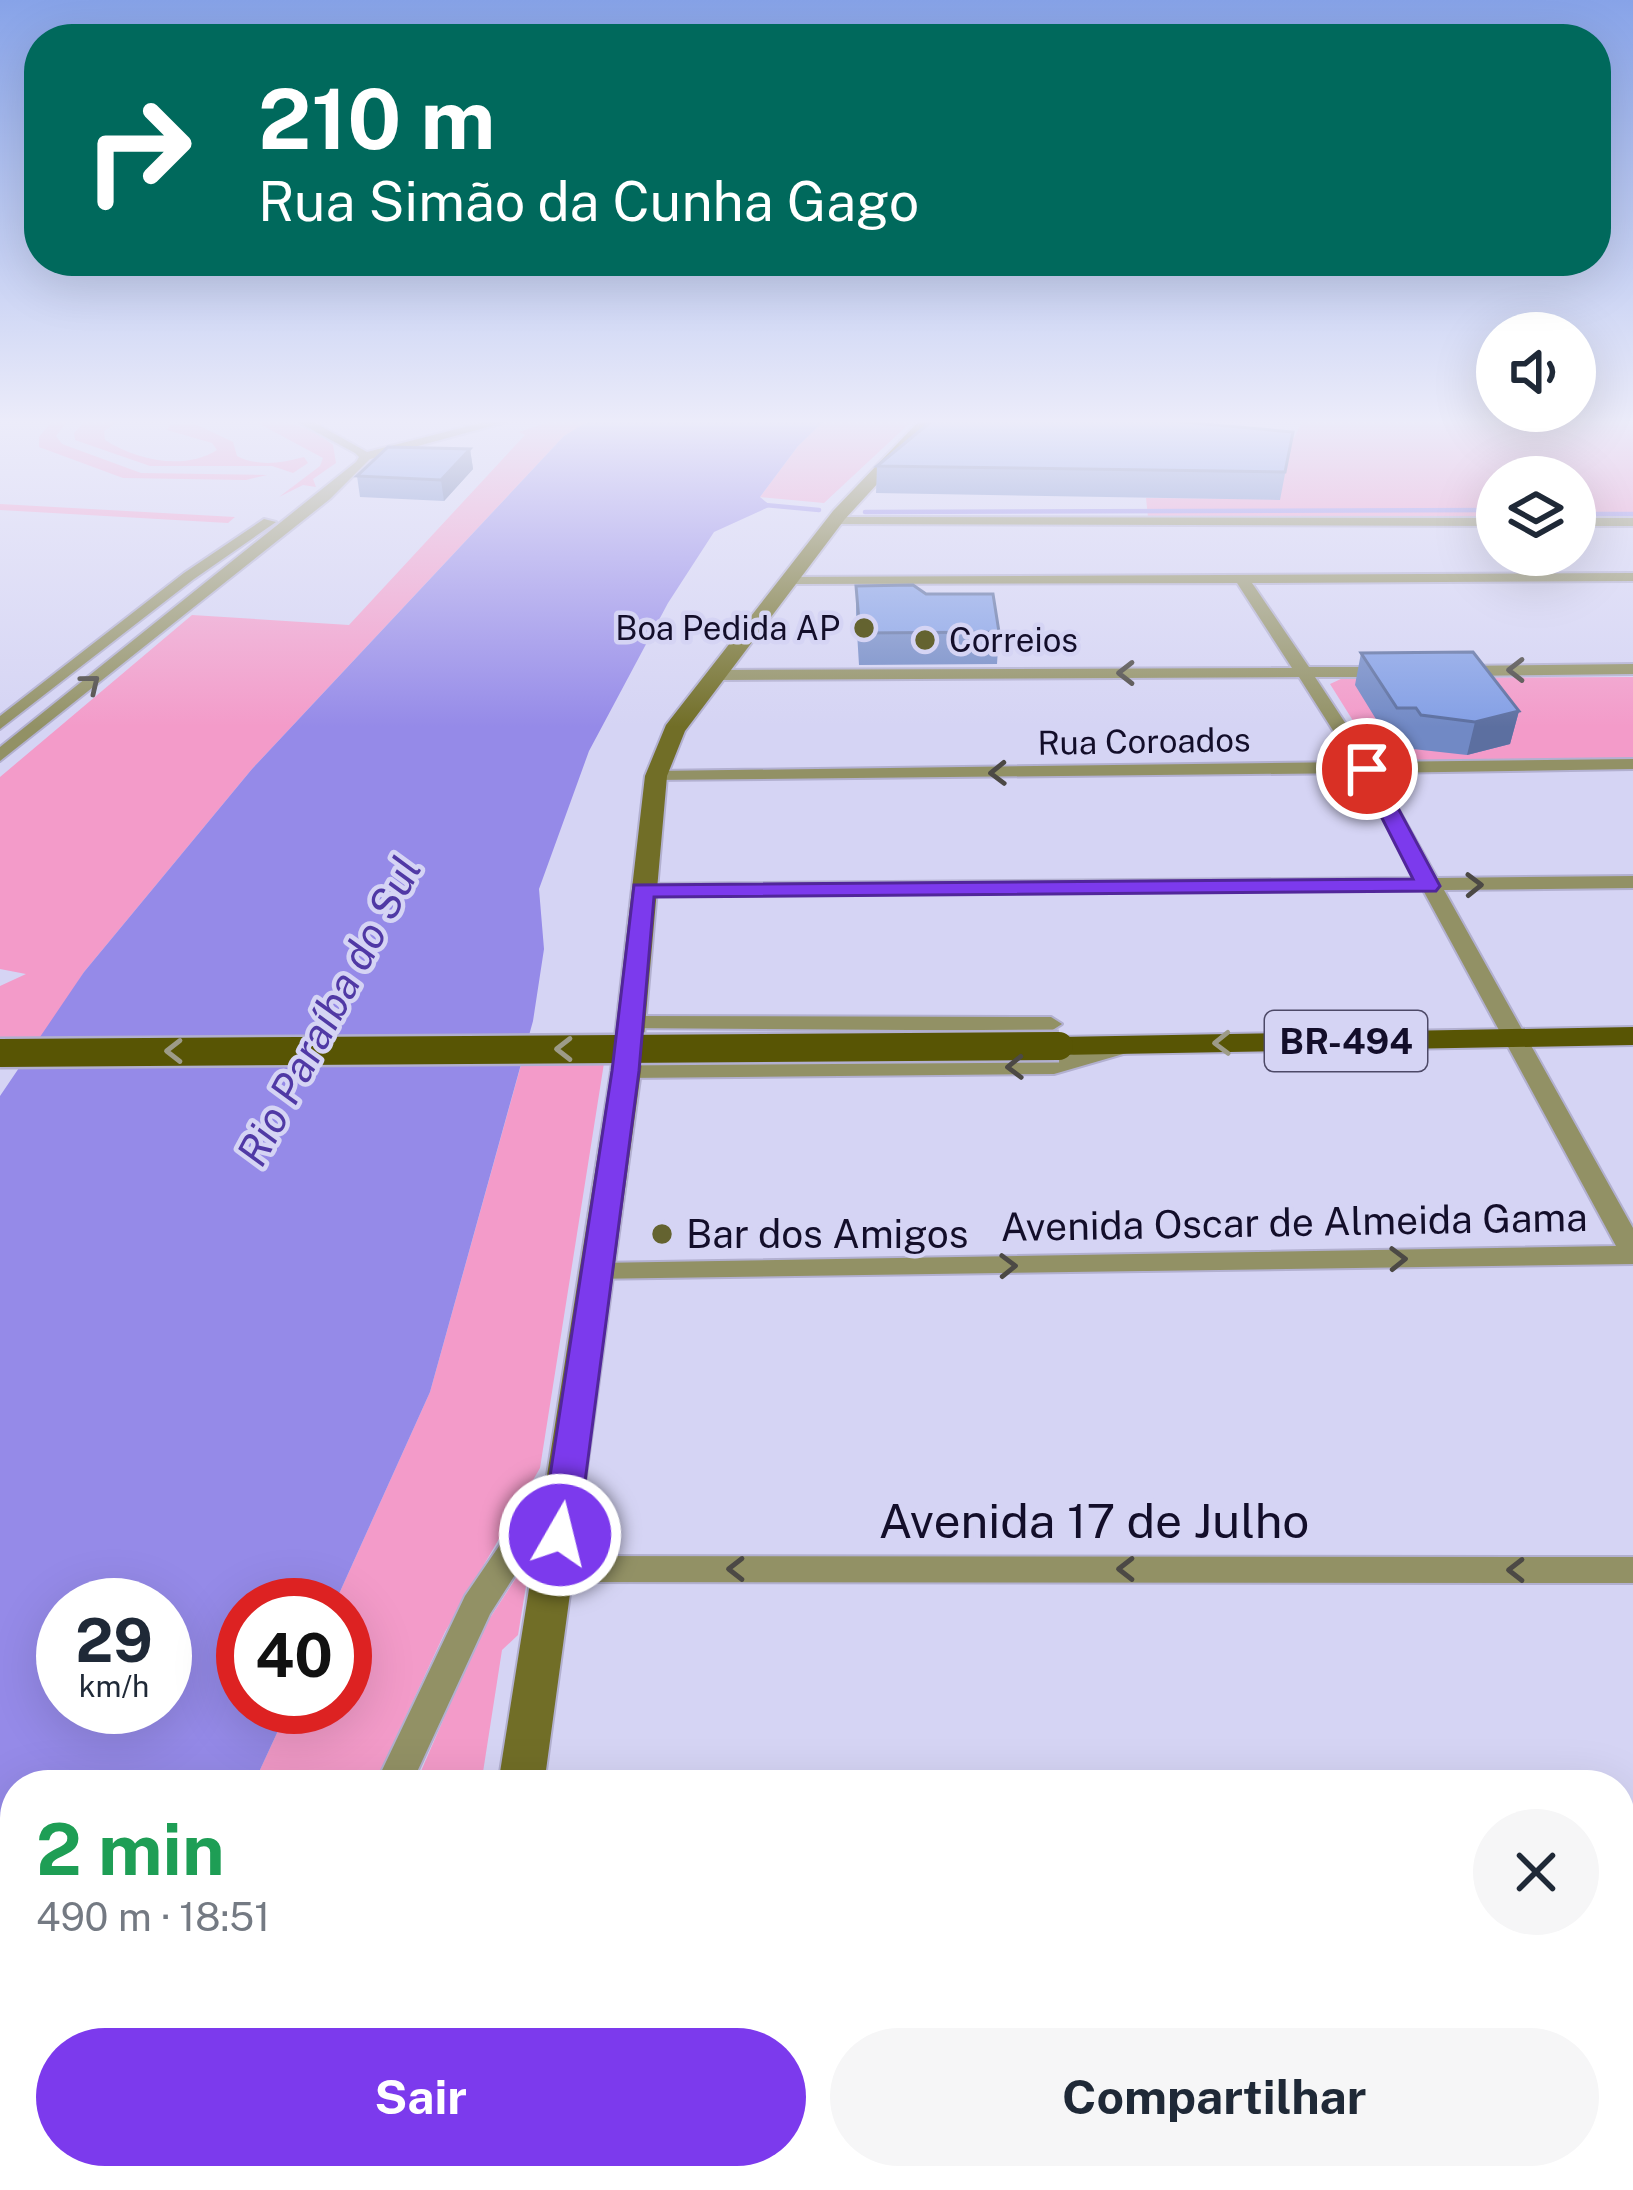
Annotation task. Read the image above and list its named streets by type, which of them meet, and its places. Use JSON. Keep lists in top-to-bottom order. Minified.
{"streets":{"main road":["BR-494"],"street":["Rua Coroados","Avenida Oscar de Almeida Gama","Avenida 17 de Julho"]},"one_way":["Avenida 17 de Julho"],"water":["Rio Paraíba do Sul"],"places":["Boa Pedida AP","Correios","Bar dos Amigos"],"page":{"turn":["210 m","Rua Simão da Cunha Gago"],"speed":"29 km/h","limit":"40","heading":["2 min","490 m · 18:51"],"buttons":["Sair","Compartilhar"]}}
